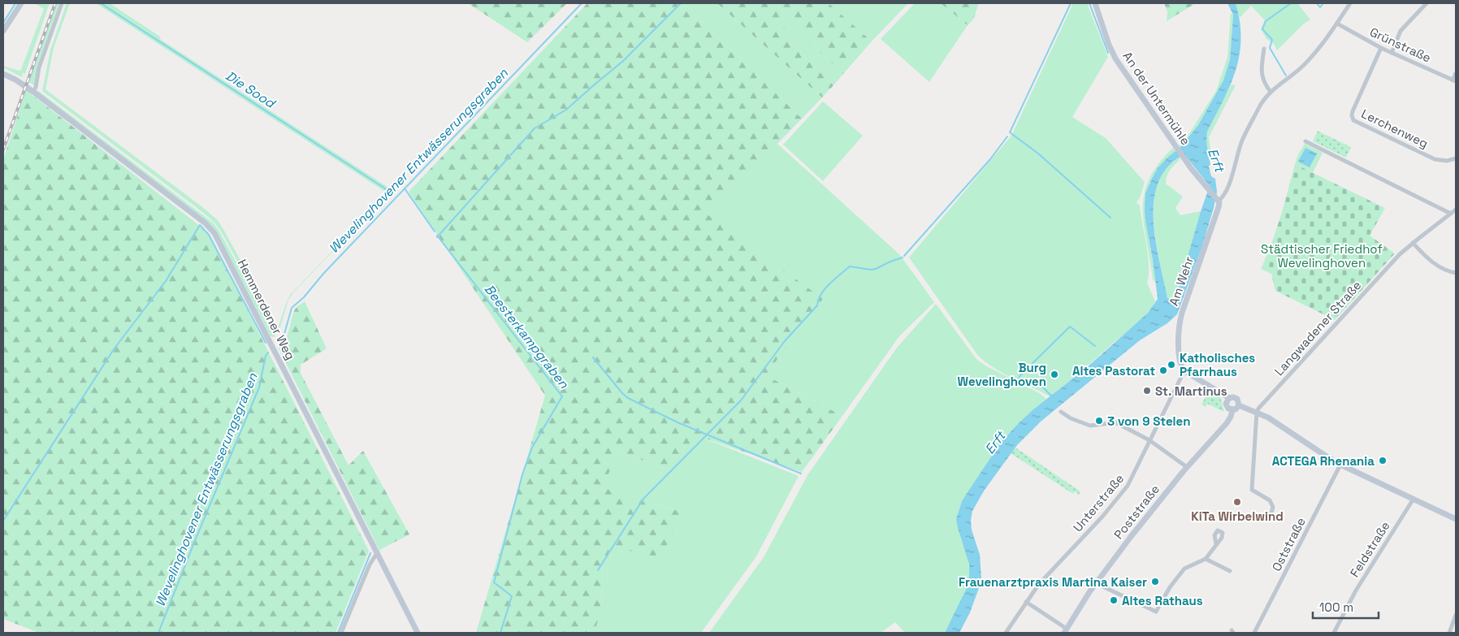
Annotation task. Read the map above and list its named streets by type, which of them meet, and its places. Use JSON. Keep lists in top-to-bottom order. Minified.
{"streets":{"main road":["An der Untermühle","Am Wehr","Hemmerdener Weg","Poststraße"],"street":["Grünstraße","Lerchenweg","Langwadener Straße","Unterstraße","Oststraße","Feldstraße"]},"crossings":[["Grünstraße","Lerchenweg"],["Grünstraße","Am Wehr"],["An der Untermühle","Am Wehr"],["Am Wehr","Unterstraße"]],"water":["Die Sood","Erft","Wevelinghovener Entwässerungsgraben","Beesterkampgraben"],"parks":["Städtischer Friedhof Wevelinghoven"],"places":["Katholisches Pfarrhaus","Altes Pastorat","Burg Wevelinghoven","St. Martinus","3 von 9 Stelen","ACTEGA Rhenania","KiTa Wirbelwind","Frauenarztpraxis Martina Kaiser","Altes Rathaus"],"scale_bar":"100 m"}
